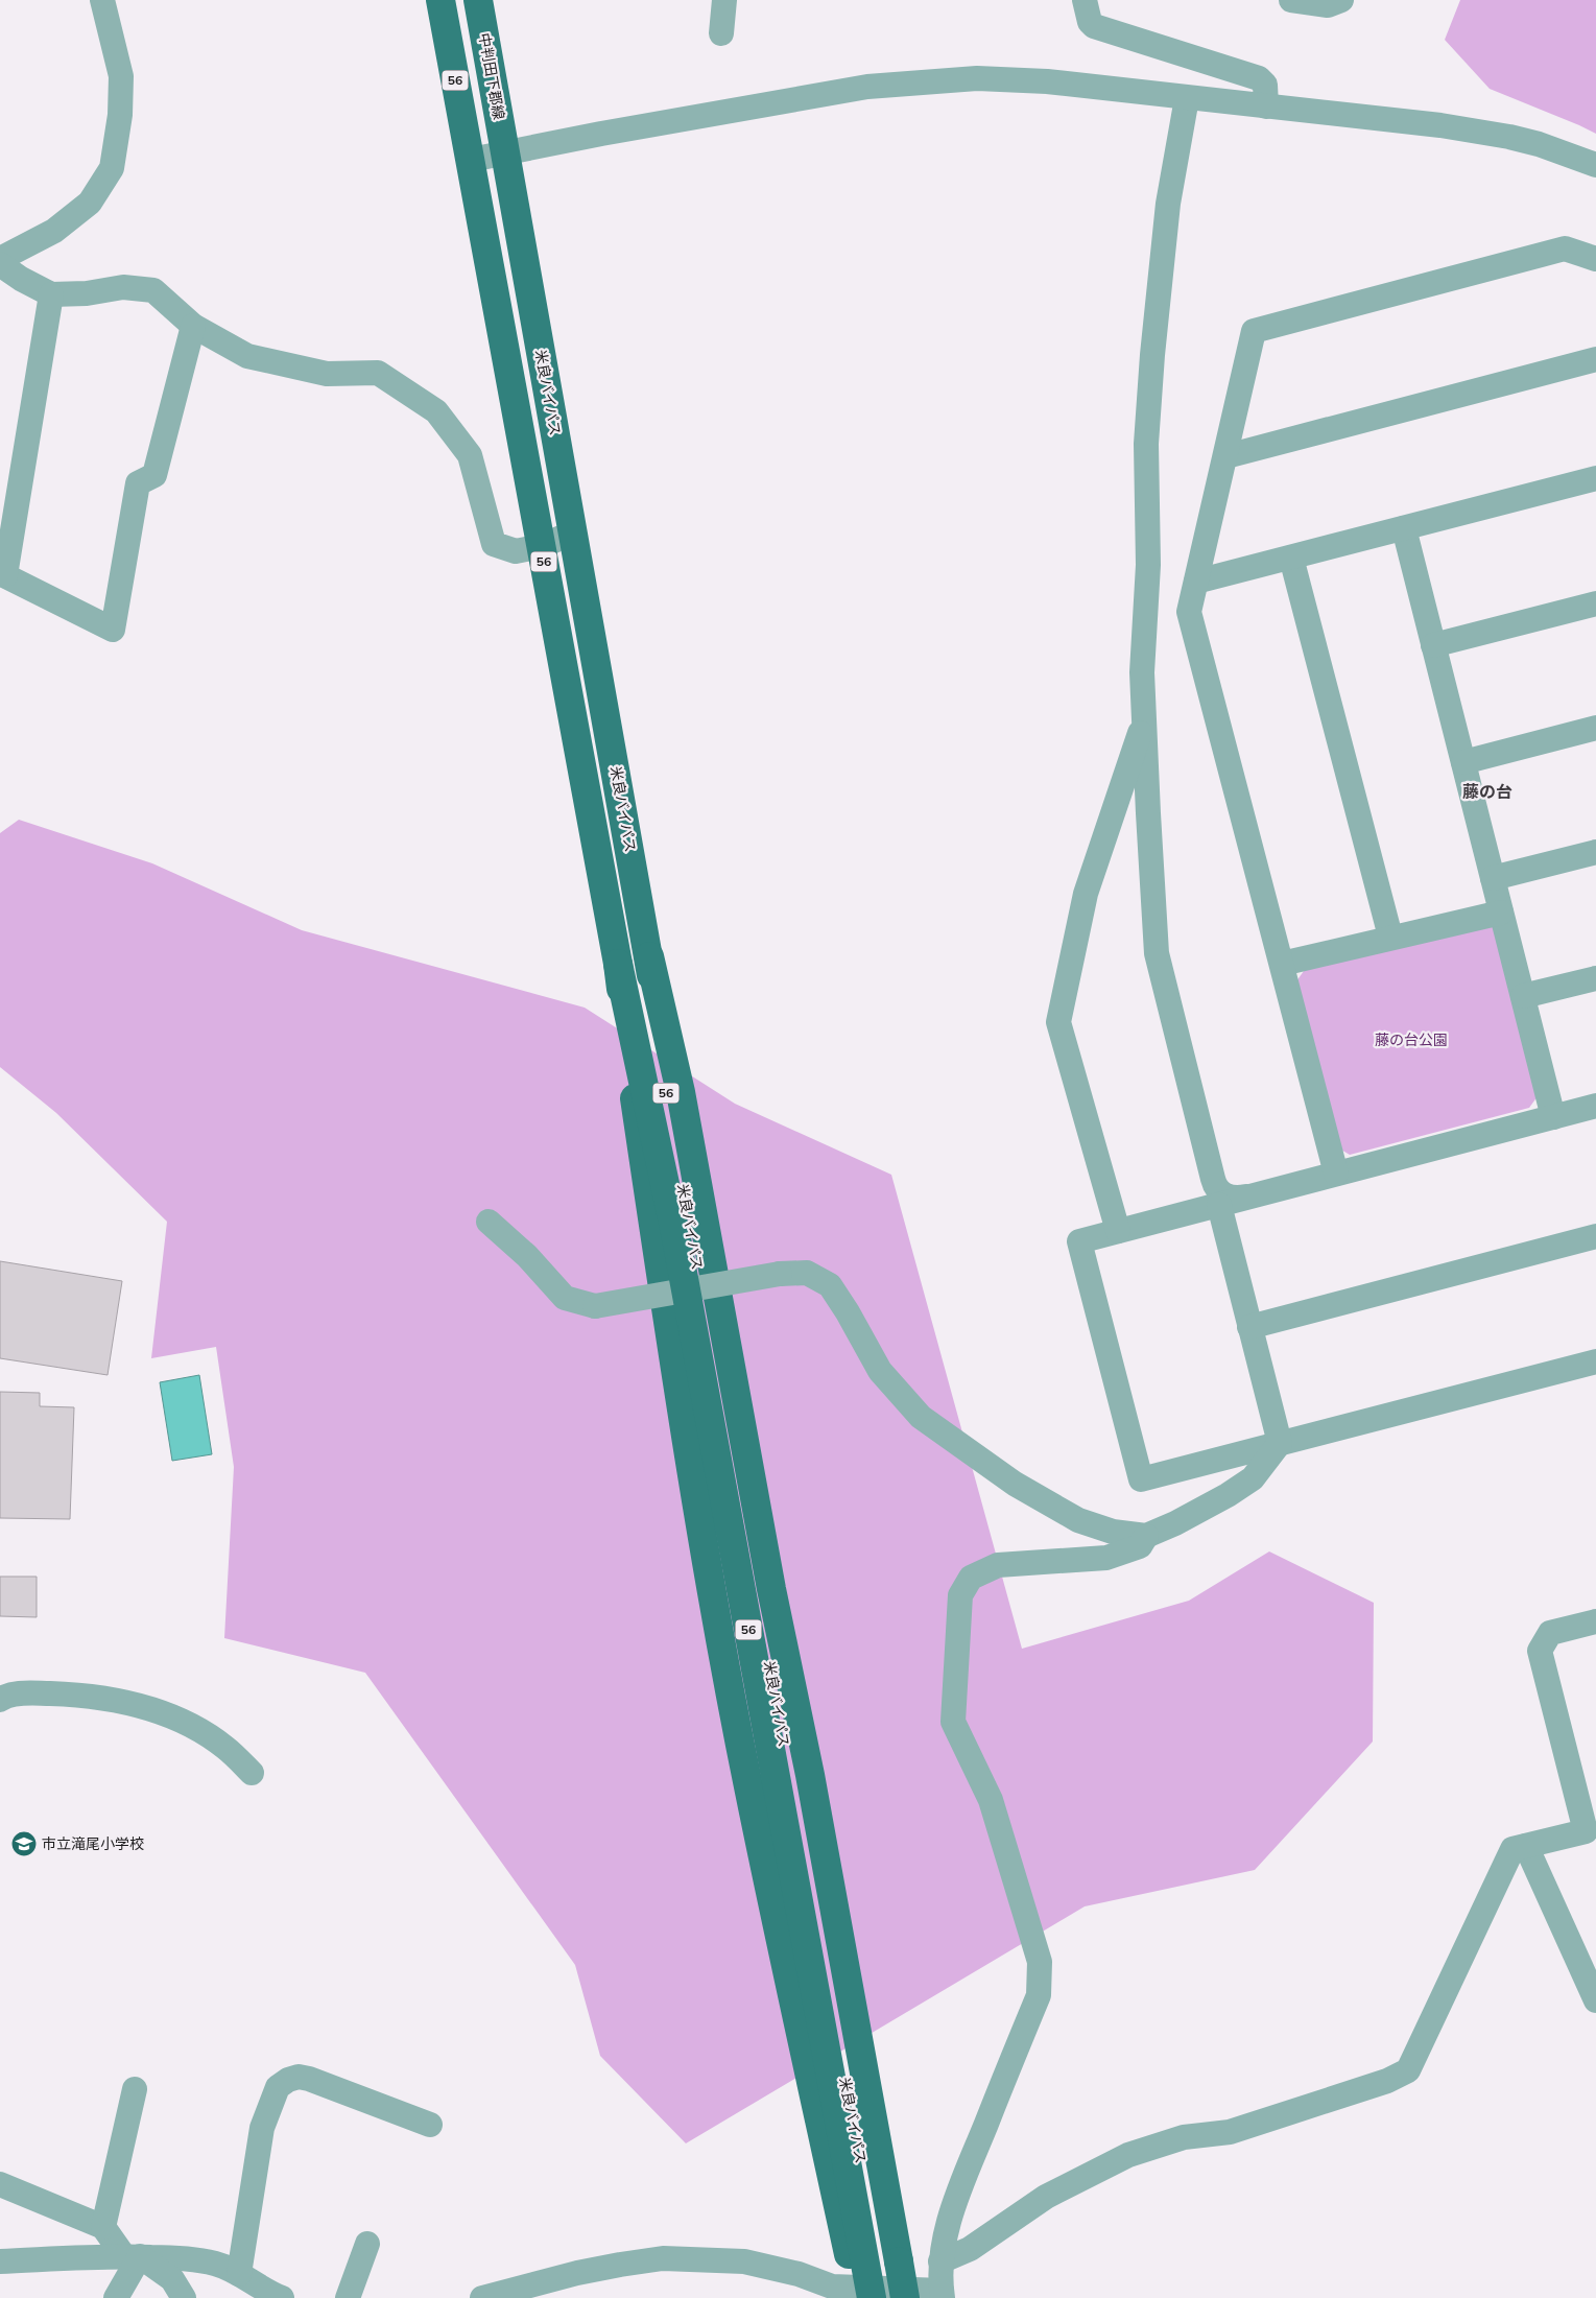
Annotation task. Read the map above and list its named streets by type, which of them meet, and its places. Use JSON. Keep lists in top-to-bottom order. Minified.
{"streets":{"main road":["中判田下郡線","56","米良バイパス"]},"crossings":[["中判田下郡線","米良バイパス"],["56","米良バイパス"]],"districts":["藤の台"],"parks":["藤の台公園"],"places":{"school or university":["市立滝尾小学校"]}}
